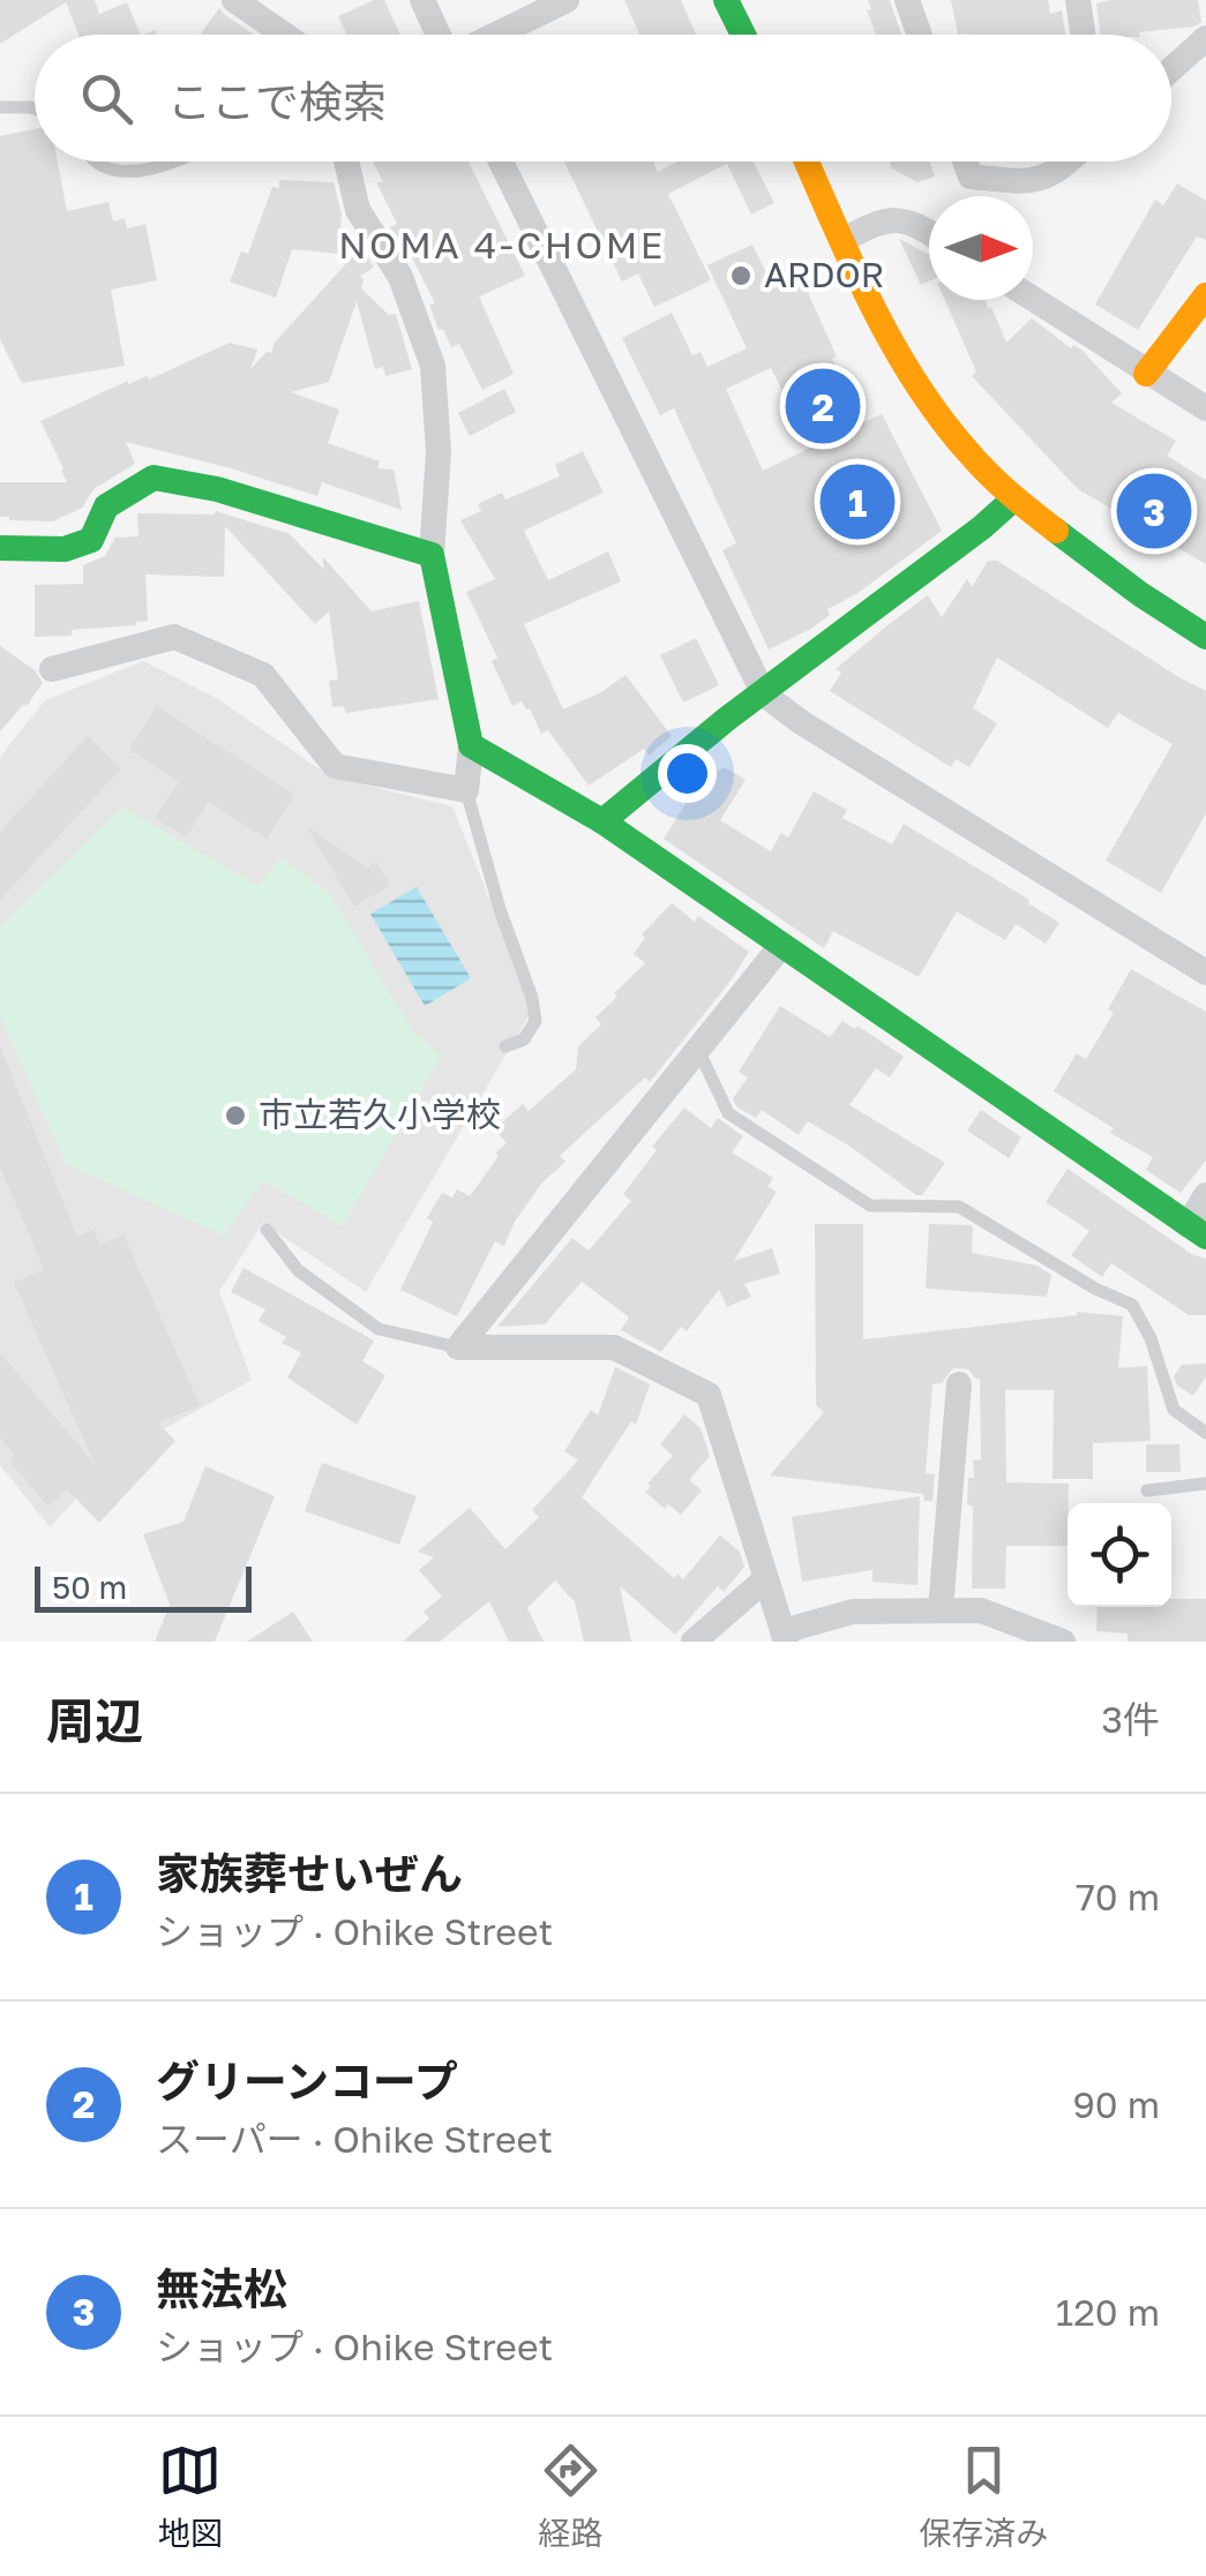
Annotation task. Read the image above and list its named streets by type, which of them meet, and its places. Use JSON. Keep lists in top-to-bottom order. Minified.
{"districts":["NOMA 4-CHOME"],"places":["ARDOR","市立若久小学校"],"scale_bar":"50 m","north":"right","page":{"search":"ここで検索","pins":["2","1","3"],"scale":"50 m","heading":["周辺","3件"],"list":[{"mark":"1","name":"家族葬せいぜん","note":"ショップ · Ohike Street","value":"70 m"},{"mark":"2","name":"グリーンコープ","note":"スーパー · Ohike Street","value":"90 m"},{"mark":"3","name":"無法松","note":"ショップ · Ohike Street","value":"120 m"}],"nav":["地図","経路","保存済み"]}}
